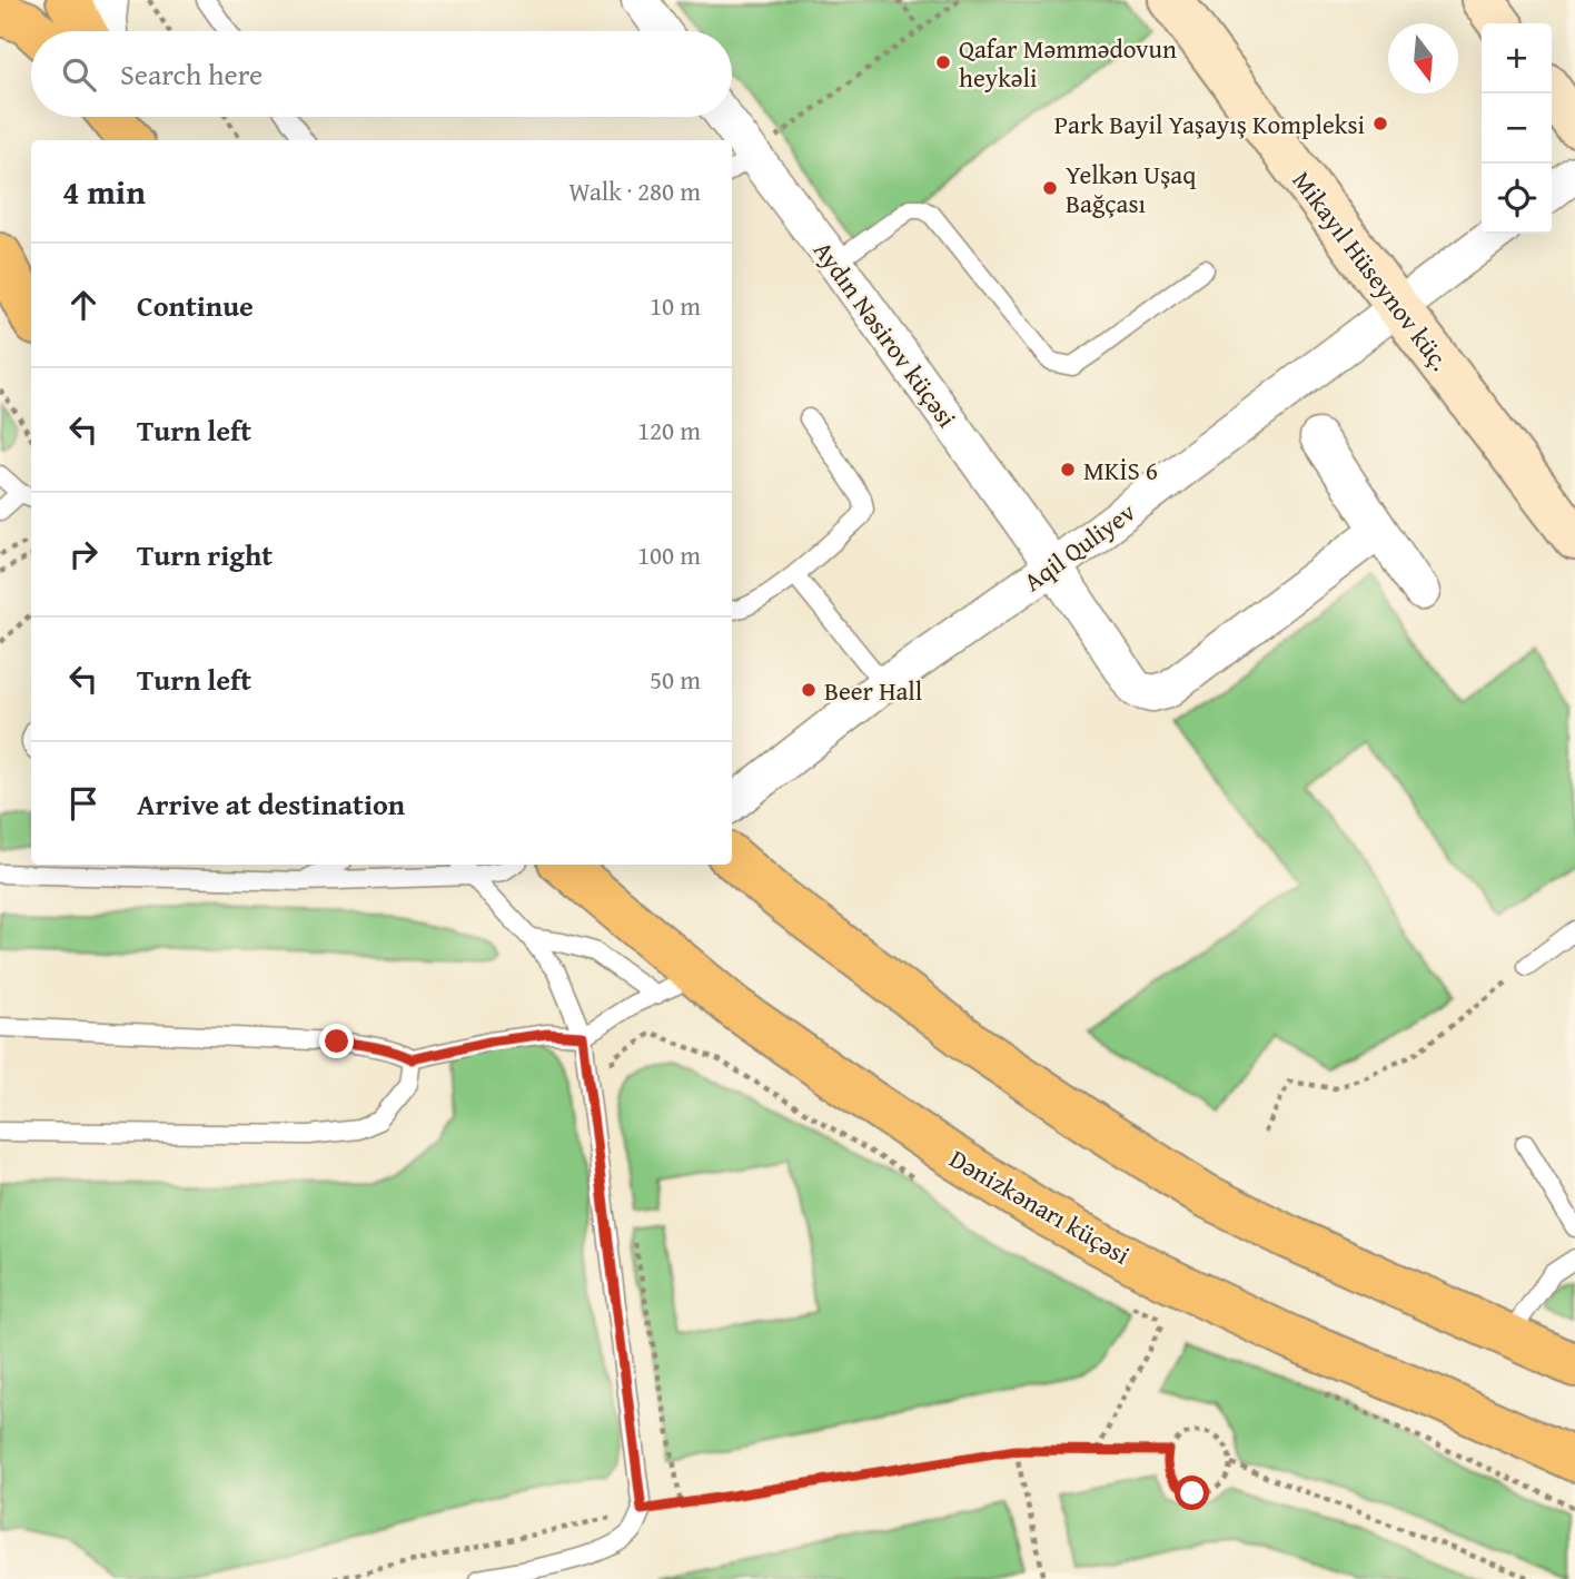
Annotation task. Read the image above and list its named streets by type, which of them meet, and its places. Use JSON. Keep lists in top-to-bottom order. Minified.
{"streets":{"highway":["Dənizkənarı küçəsi"],"street":["Mikayıl Hüseynov küç.","Aydın Nəsirov küçəsi","Aqil Quliyev"]},"crossings":[["Mikayıl Hüseynov küç.","Aqil Quliyev"],["Aydın Nəsirov küçəsi","Aqil Quliyev"]],"places":["Qafar Məmmədovun heykəli","Park Bayil Yaşayış Kompleksi","Yelkən Uşaq Bağçası","MKİS 6","Beer Hall"],"north":"bottom","page":{"map_buttons":["+","−"],"search":"Search here","heading":["4 min","Walk · 280 m"],"list":[["Continue","10 m"],["Turn left","120 m"],["Turn right","100 m"],["Turn left","50 m"],"Arrive at destination"]}}
